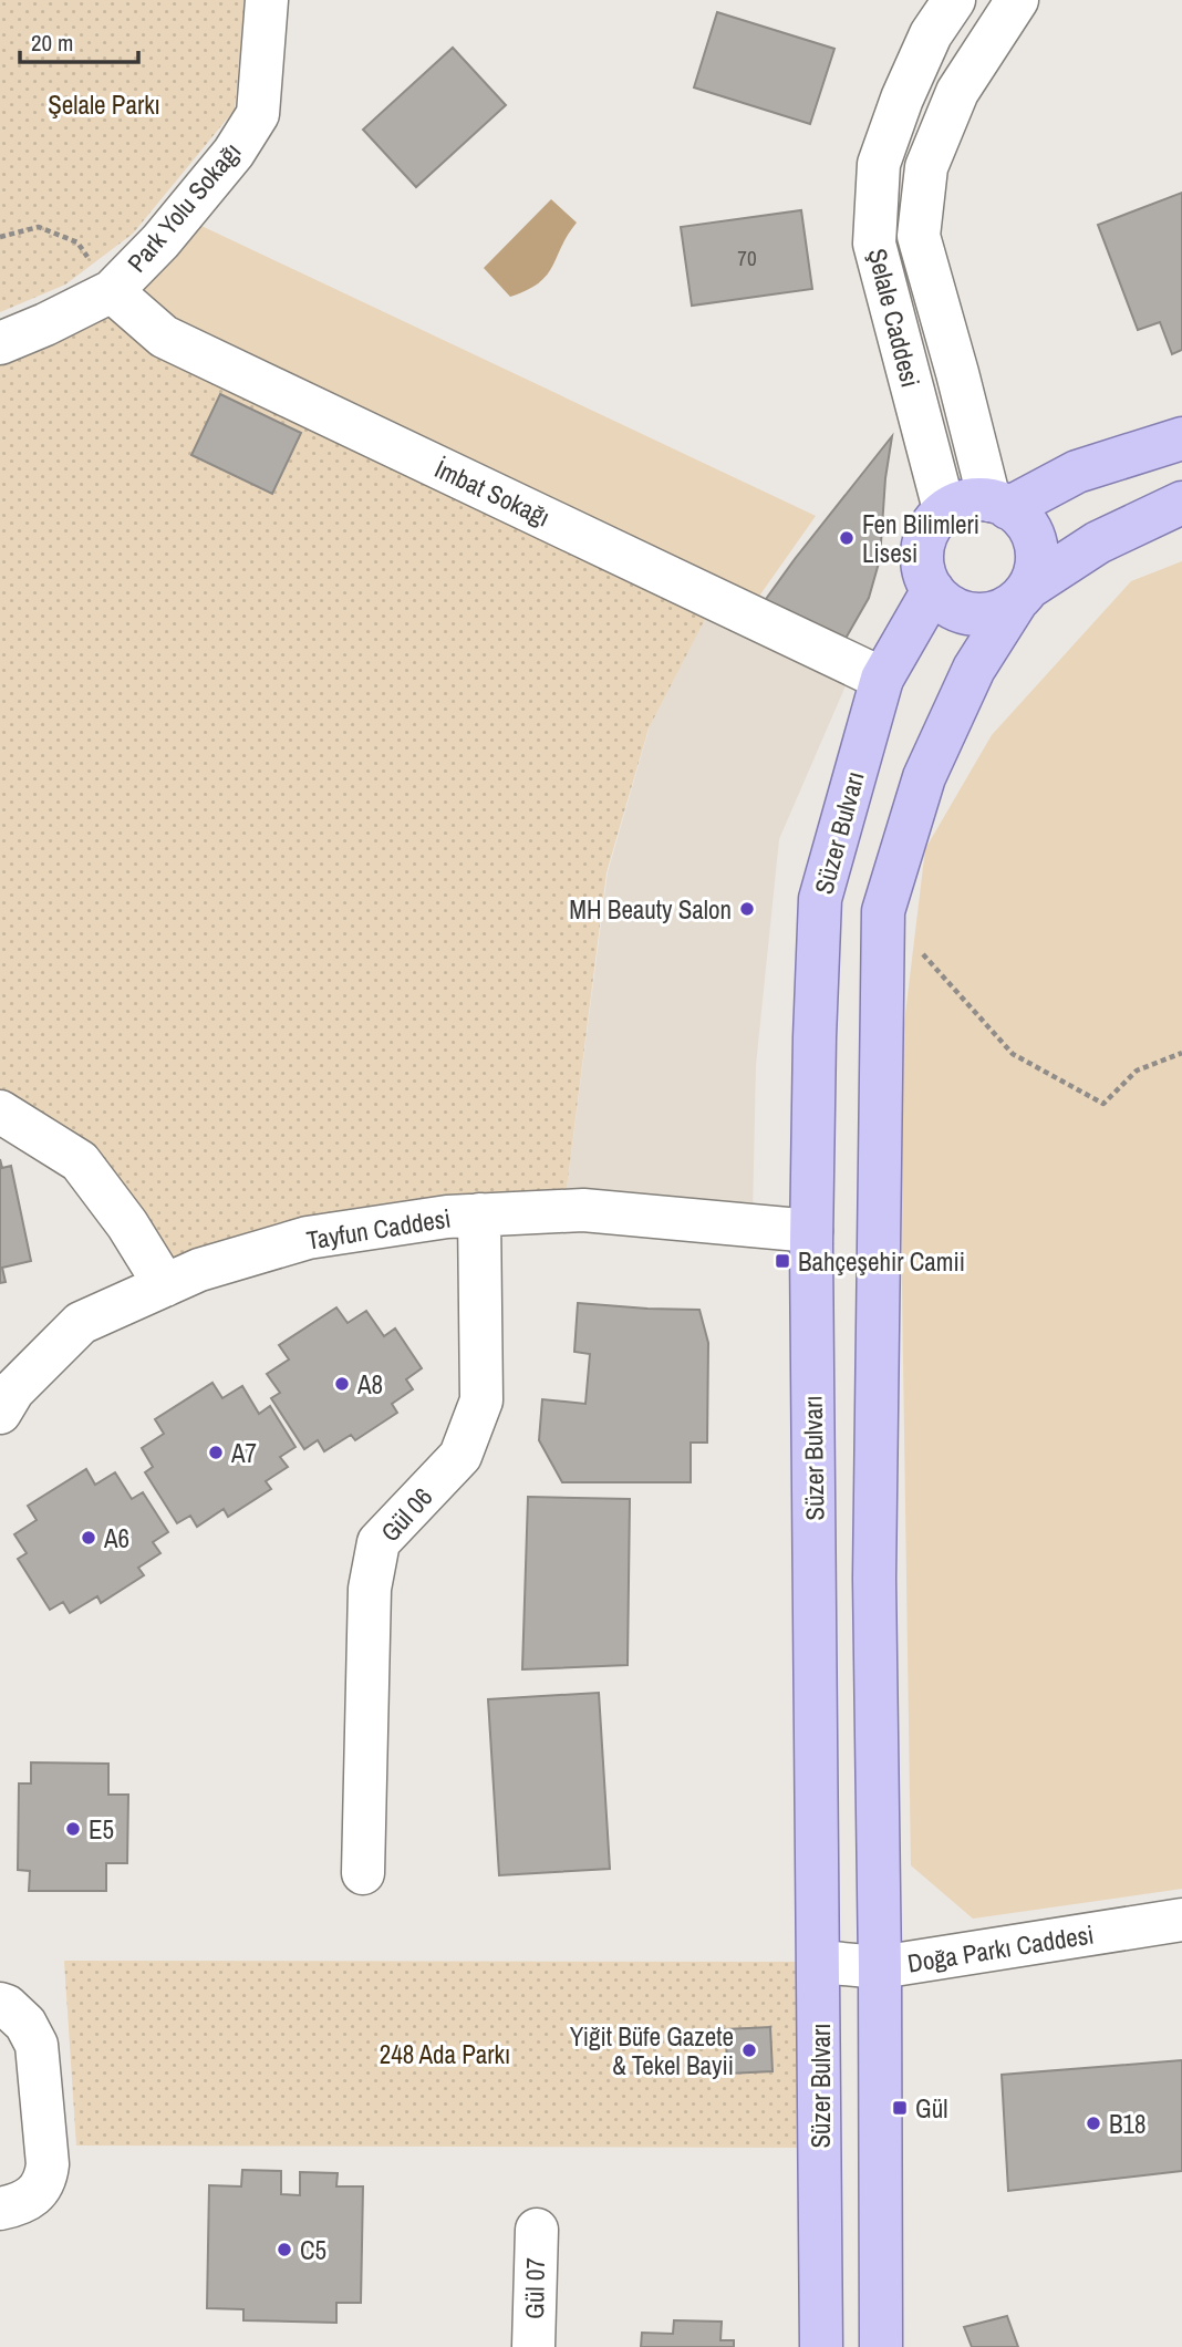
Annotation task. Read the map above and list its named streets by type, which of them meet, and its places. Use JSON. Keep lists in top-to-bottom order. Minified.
{"streets":{"main road":["Süzer Bulvarı"],"street":["Park Yolu Sokağı","Şelale Caddesi","İmbat Sokağı","Tayfun Caddesi","Gül 06","Doğa Parkı Caddesi","Gül 07"]},"crossings":[["Park Yolu Sokağı","İmbat Sokağı"],["Şelale Caddesi","Süzer Bulvarı"],["İmbat Sokağı","Süzer Bulvarı"],["Süzer Bulvarı","Tayfun Caddesi"],["Süzer Bulvarı","Doğa Parkı Caddesi"],["Tayfun Caddesi","Gül 06"]],"parks":["Şelale Parkı","248 Ada Parkı"],"places":{"other":["Fen Bilimleri Lisesi","MH Beauty Salon","A8","A7","A6","E5","Yiğit Büfe Gazete & Tekel Bayii","B18","C5"],"transit":["Bahçeşehir Camii","Gül"]},"house_numbers":["70"],"scale_bar":"20 m"}
